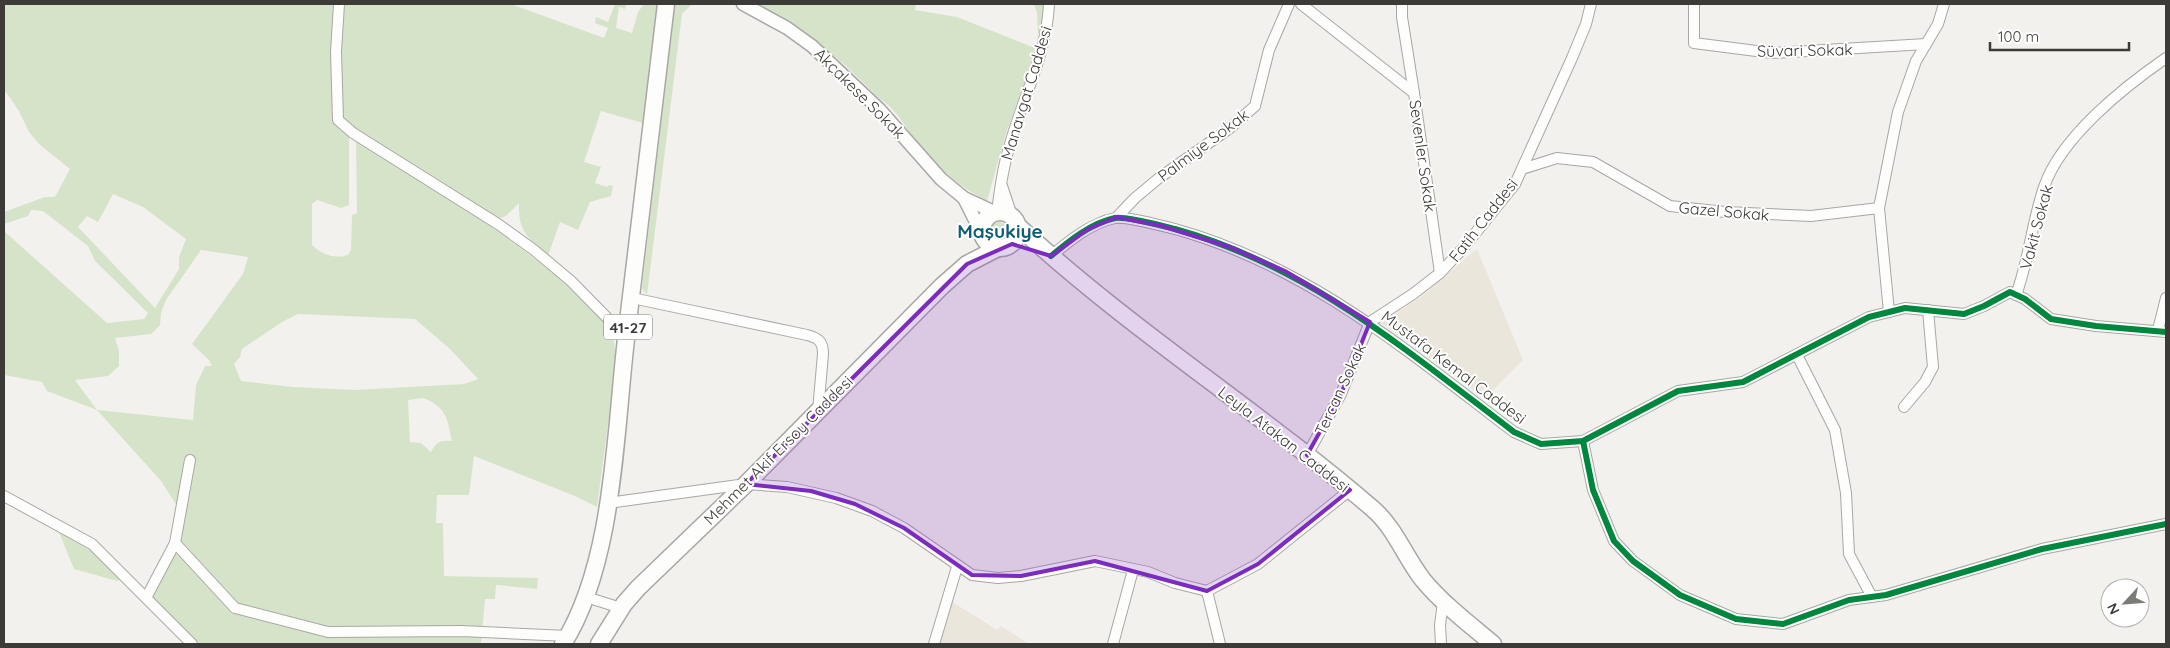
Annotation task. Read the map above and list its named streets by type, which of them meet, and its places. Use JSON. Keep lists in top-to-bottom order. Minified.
{"streets":{"main road":["41-27","Leyla Atakan Caddesi","Mehmet Akif Ersoy Caddesi"],"street":["Süvari Sokak","Akçakese Sokak","Manavgat Caddesi","Palmiye Sokak","Sevenler Sokak","Gazel Sokak","Fatih Caddesi","Vakit Sokak","Mustafa Kemal Caddesi","Tercan Sokak"]},"crossings":[["Palmiye Sokak","Mustafa Kemal Caddesi"],["Sevenler Sokak","Fatih Caddesi"],["Gazel Sokak","Fatih Caddesi"],["Fatih Caddesi","Mustafa Kemal Caddesi"],["Fatih Caddesi","Tercan Sokak"],["Vakit Sokak","Mustafa Kemal Caddesi"],["Mustafa Kemal Caddesi","Tercan Sokak"],["Tercan Sokak","Leyla Atakan Caddesi"]],"districts":["Maşukiye"],"scale_bar":"100 m","north":"bottom left"}
